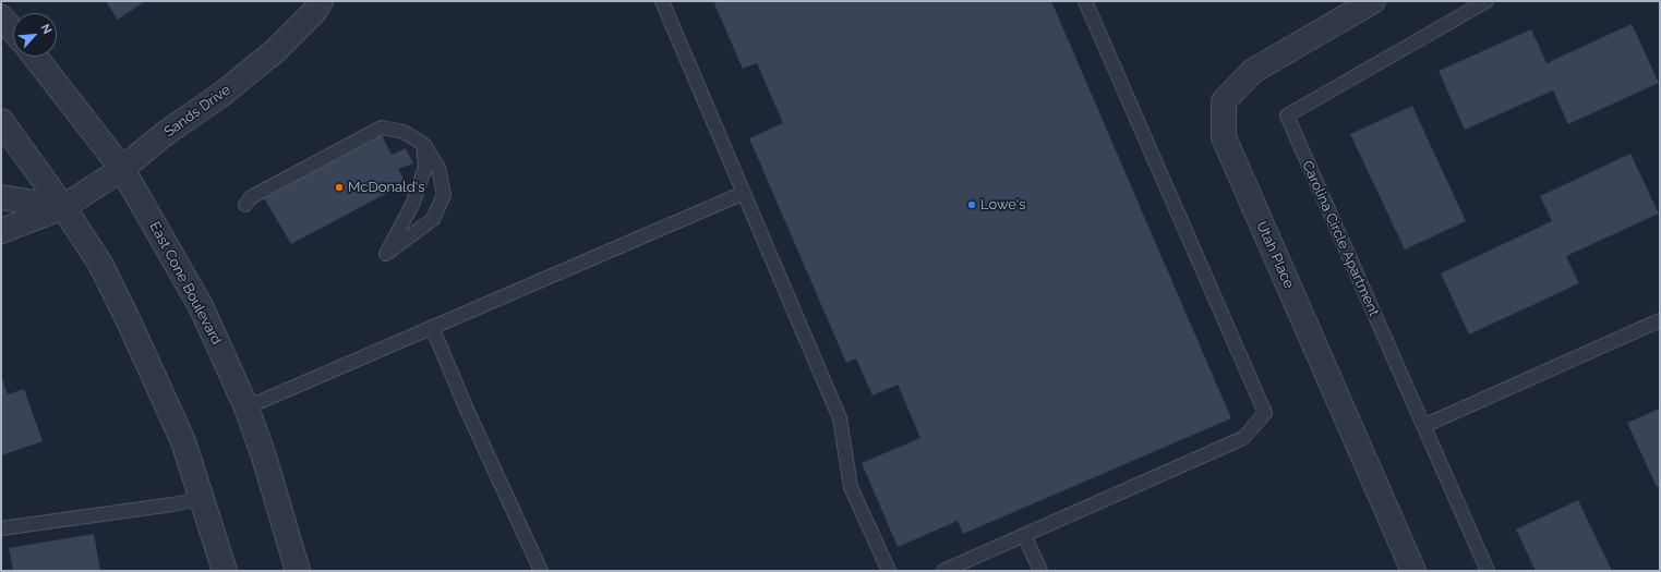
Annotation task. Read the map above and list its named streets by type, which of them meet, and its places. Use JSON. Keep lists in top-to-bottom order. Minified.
{"streets":{"street":["Sands Drive","Utah Place","East Cone Boulevard"],"lane":["Carolina Circle Apartment"]},"crossings":[["Sands Drive","East Cone Boulevard"]],"places":["McDonald's","Lowe's"],"north":"top right"}
